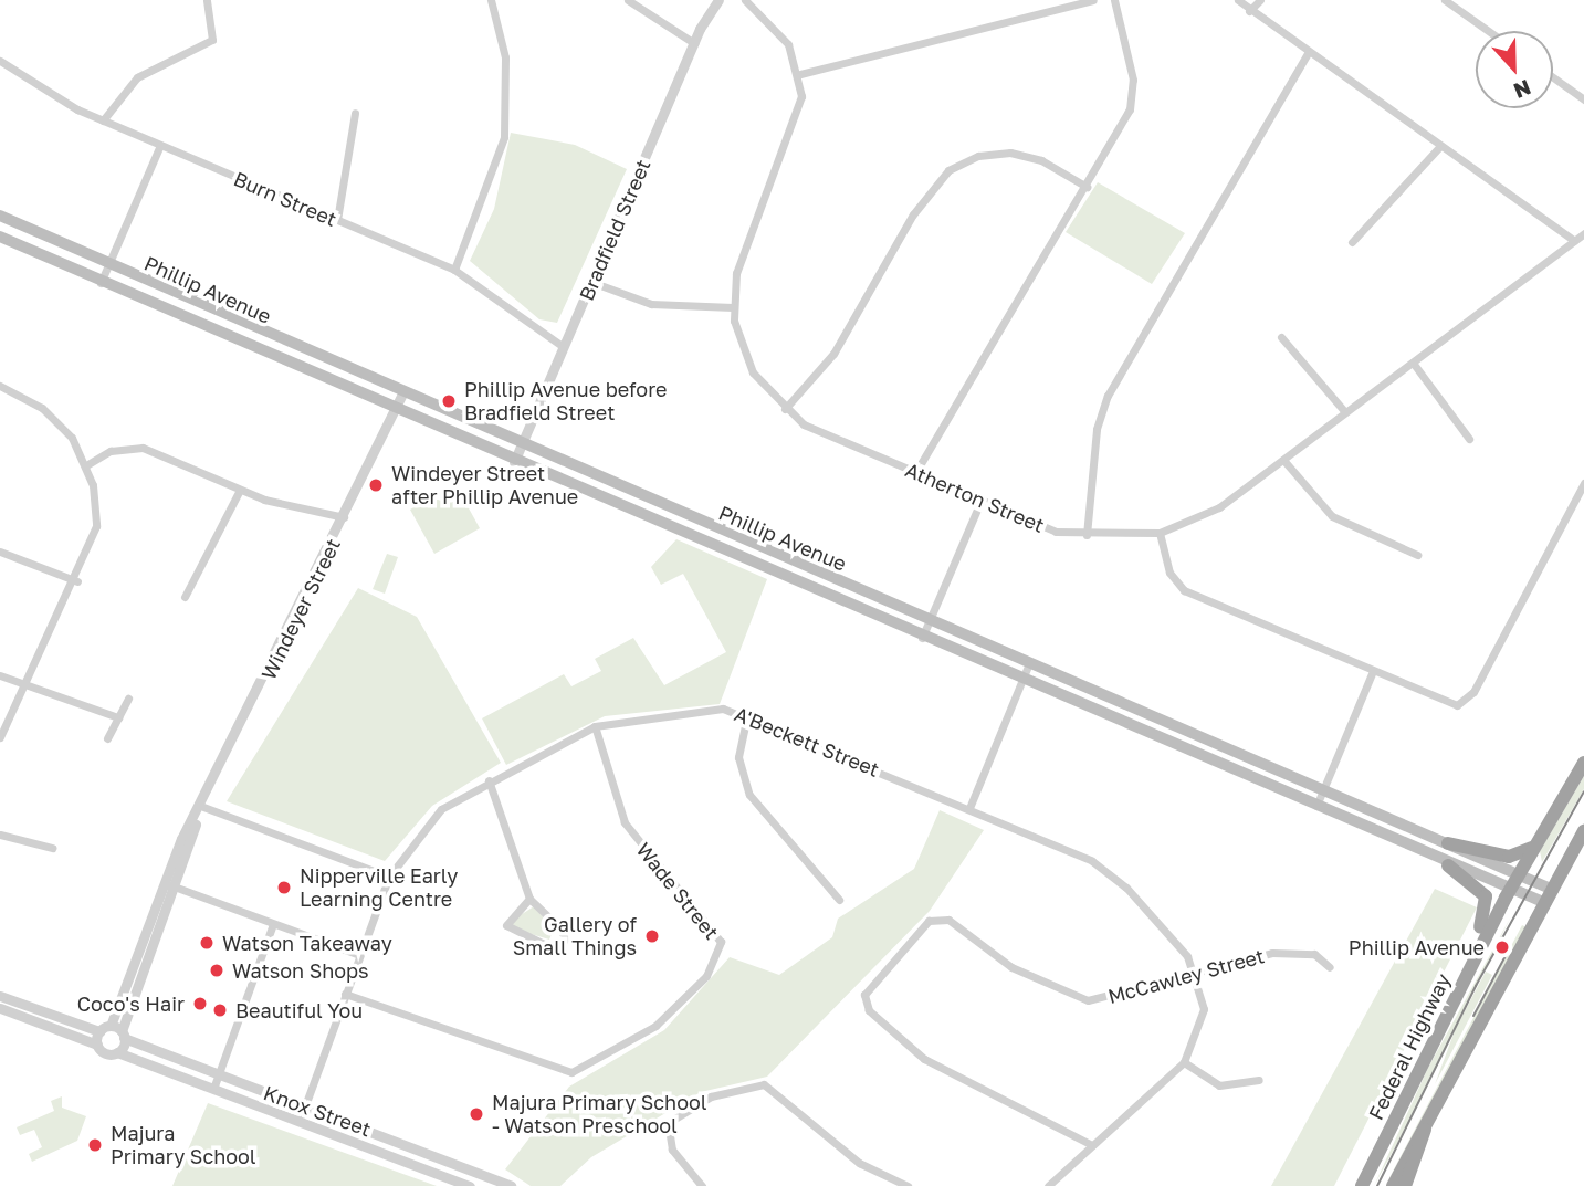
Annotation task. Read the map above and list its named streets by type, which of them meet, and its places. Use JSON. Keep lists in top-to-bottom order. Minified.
{"streets":{"highway":["Federal Highway"],"main road":["Phillip Avenue"],"street":["Burn Street","Bradfield Street","Atherton Street","Windeyer Street","A'Beckett Street","Wade Street","McCawley Street","Knox Street"]},"crossings":[["Burn Street","Bradfield Street"],["Bradfield Street","Phillip Avenue"],["Phillip Avenue","Windeyer Street"],["Phillip Avenue","Federal Highway"],["Windeyer Street","Knox Street"],["A'Beckett Street","Wade Street"],["A'Beckett Street","McCawley Street"],["A'Beckett Street","Knox Street"]],"places":["Phillip Avenue before Bradfield Street","Windeyer Street after Phillip Avenue","Nipperville Early Learning Centre","Gallery of Small Things","Watson Takeaway","Phillip Avenue","Watson Shops","Coco's Hair","Beautiful You","Majura Primary School - Watson Preschool","Majura Primary School"],"north":"bottom"}
